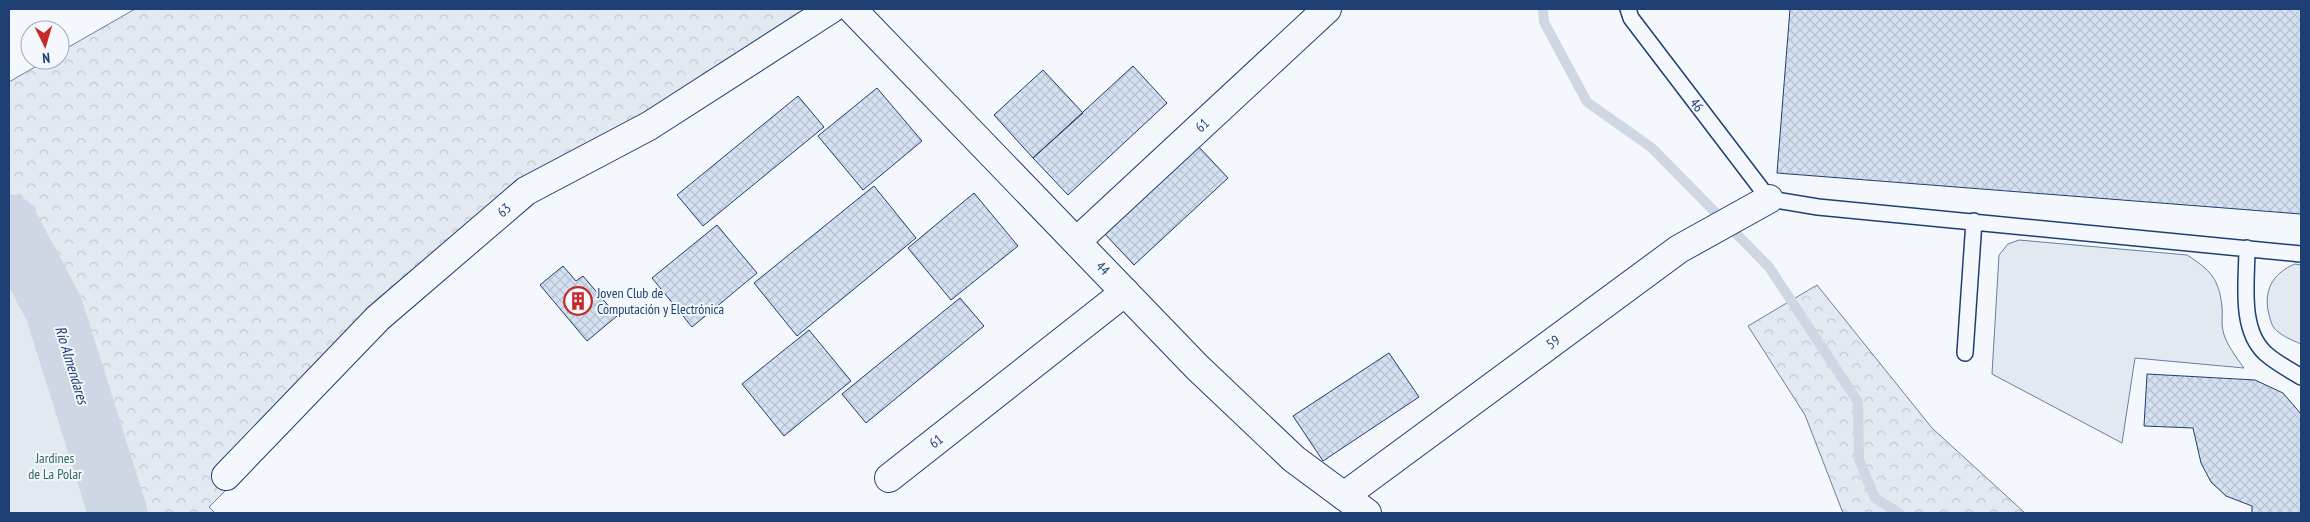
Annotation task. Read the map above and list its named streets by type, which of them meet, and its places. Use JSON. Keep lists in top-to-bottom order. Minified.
{"streets":{"street":["61","63","44","59"],"lane":["46"]},"crossings":[["46","59"],["61","44"],["44","59"]],"water":["Río Almendares"],"parks":["Jardines de La Polar"],"places":{"building":["Joven Club de Computación y Electrónica"]},"north":"bottom"}
